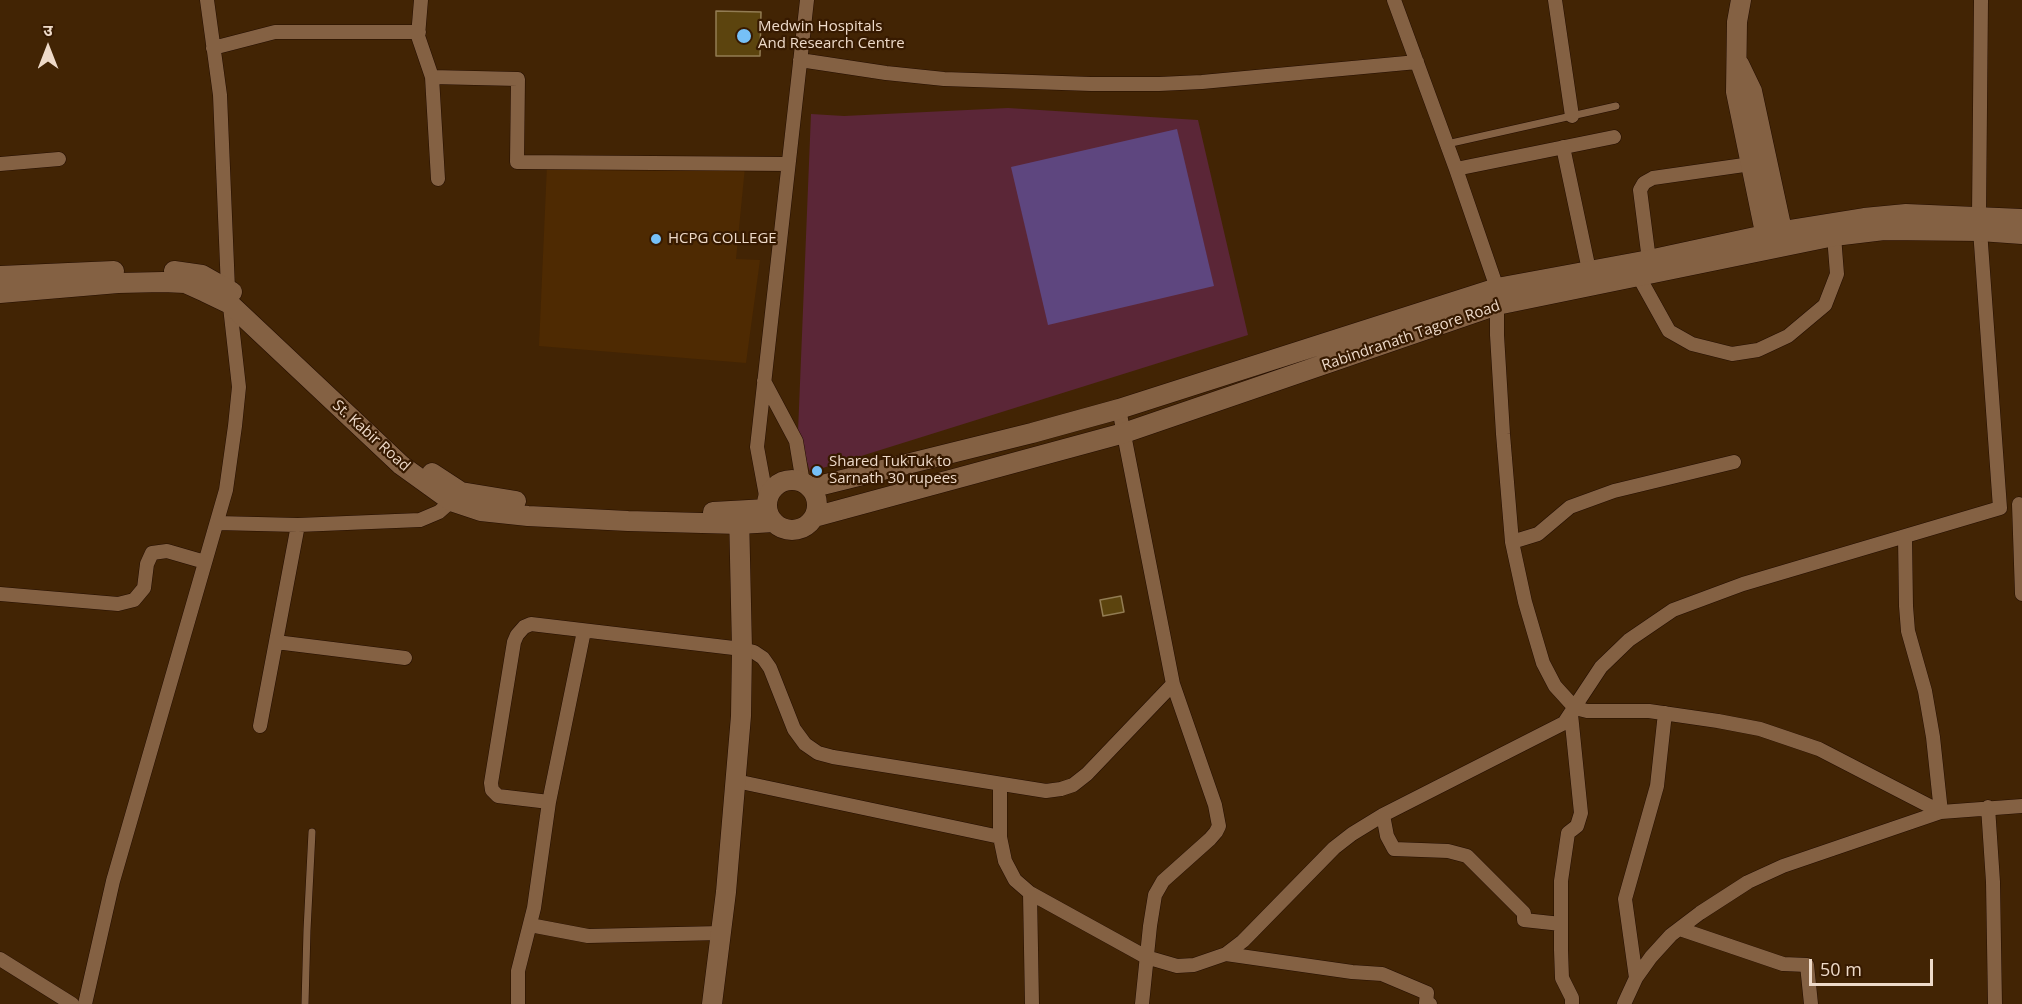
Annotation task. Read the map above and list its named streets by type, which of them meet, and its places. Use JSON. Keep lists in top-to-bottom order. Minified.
{"streets":{"main road":["Rabindranath Tagore Road","St. Kabir Road"]},"crossings":[["Rabindranath Tagore Road","St. Kabir Road"]],"places":["Medwin Hospitals And Research Centre","HCPG COLLEGE","Shared TukTuk to Sarnath 30 rupees"],"scale_bar":"50 m","north":"top"}
